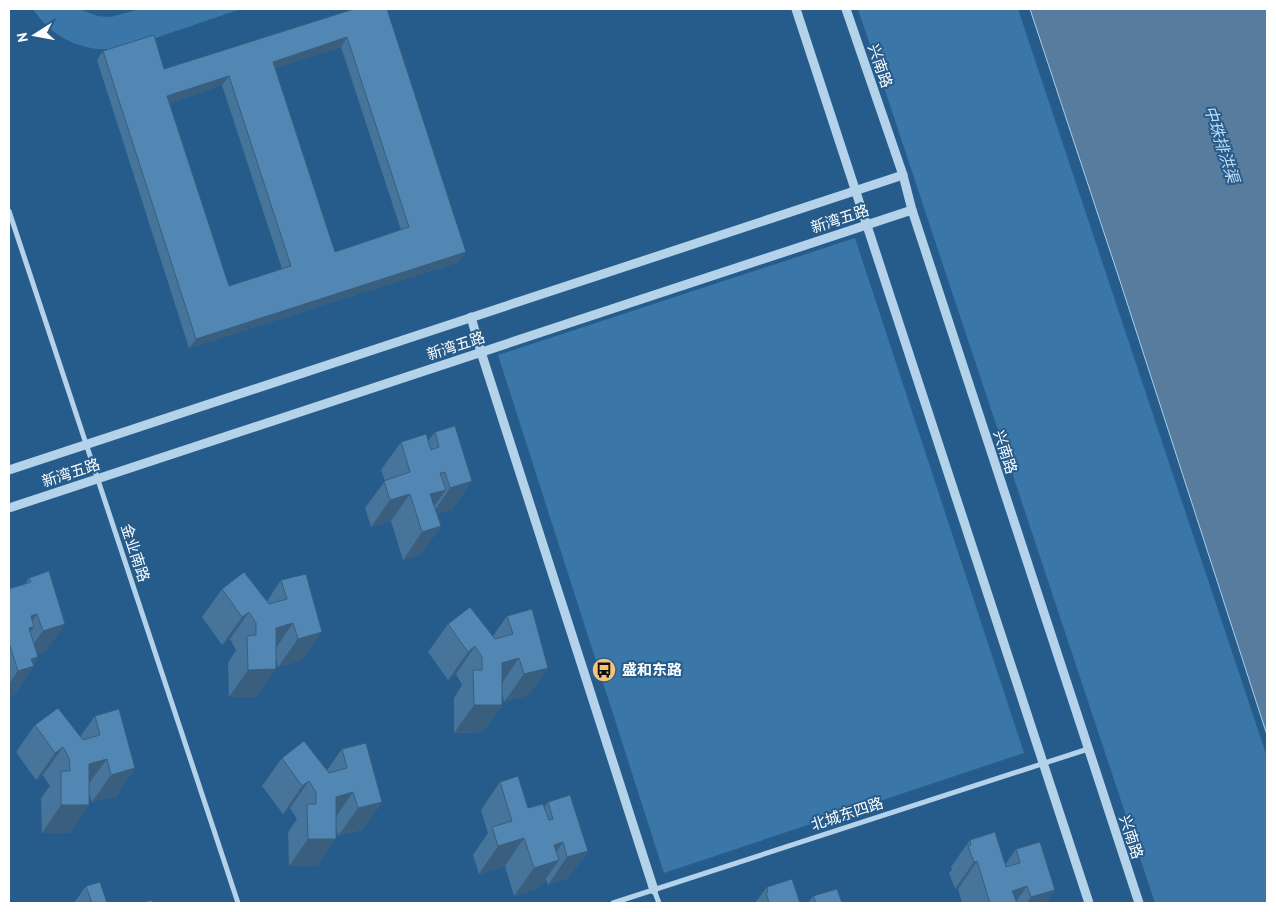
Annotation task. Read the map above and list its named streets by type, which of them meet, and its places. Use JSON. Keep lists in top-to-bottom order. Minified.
{"streets":{"street":["兴南路","新湾五路","金业南路","北城东四路"]},"crossings":[["兴南路","新湾五路"],["兴南路","北城东四路"],["新湾五路","金业南路"]],"water":["中珠排洪渠"],"places":{"bus stop":["盛和东路"]},"north":"left"}
